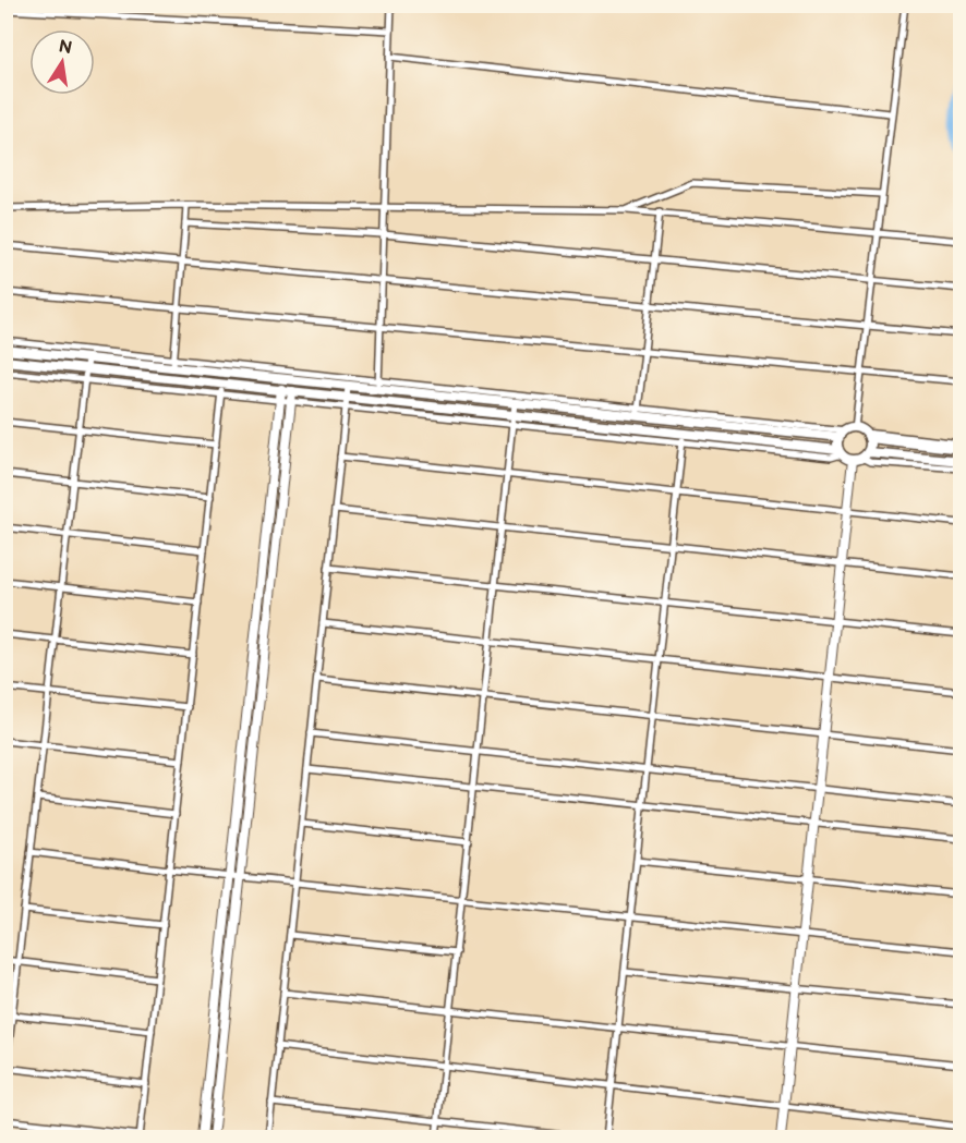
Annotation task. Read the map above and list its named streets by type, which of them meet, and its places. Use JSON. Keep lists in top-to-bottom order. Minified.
{"north":"top"}
